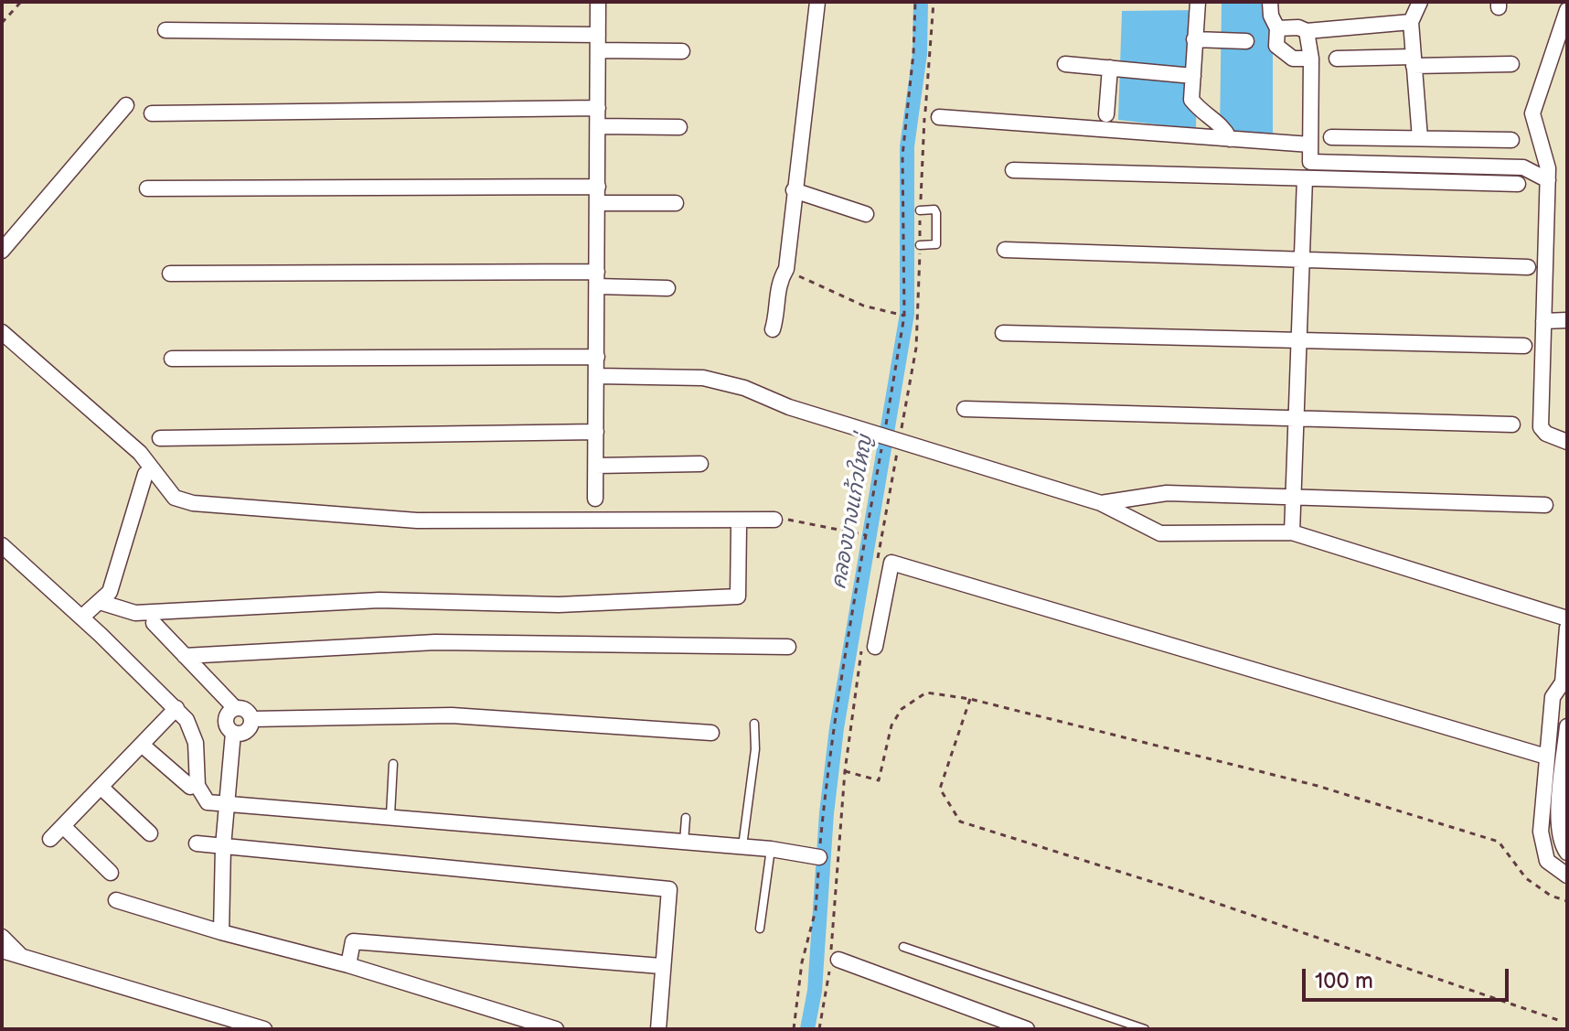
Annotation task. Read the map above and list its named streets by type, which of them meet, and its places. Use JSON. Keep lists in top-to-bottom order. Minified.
{"water":["คลองบางแก้วใหญ่"],"scale_bar":"100 m"}
